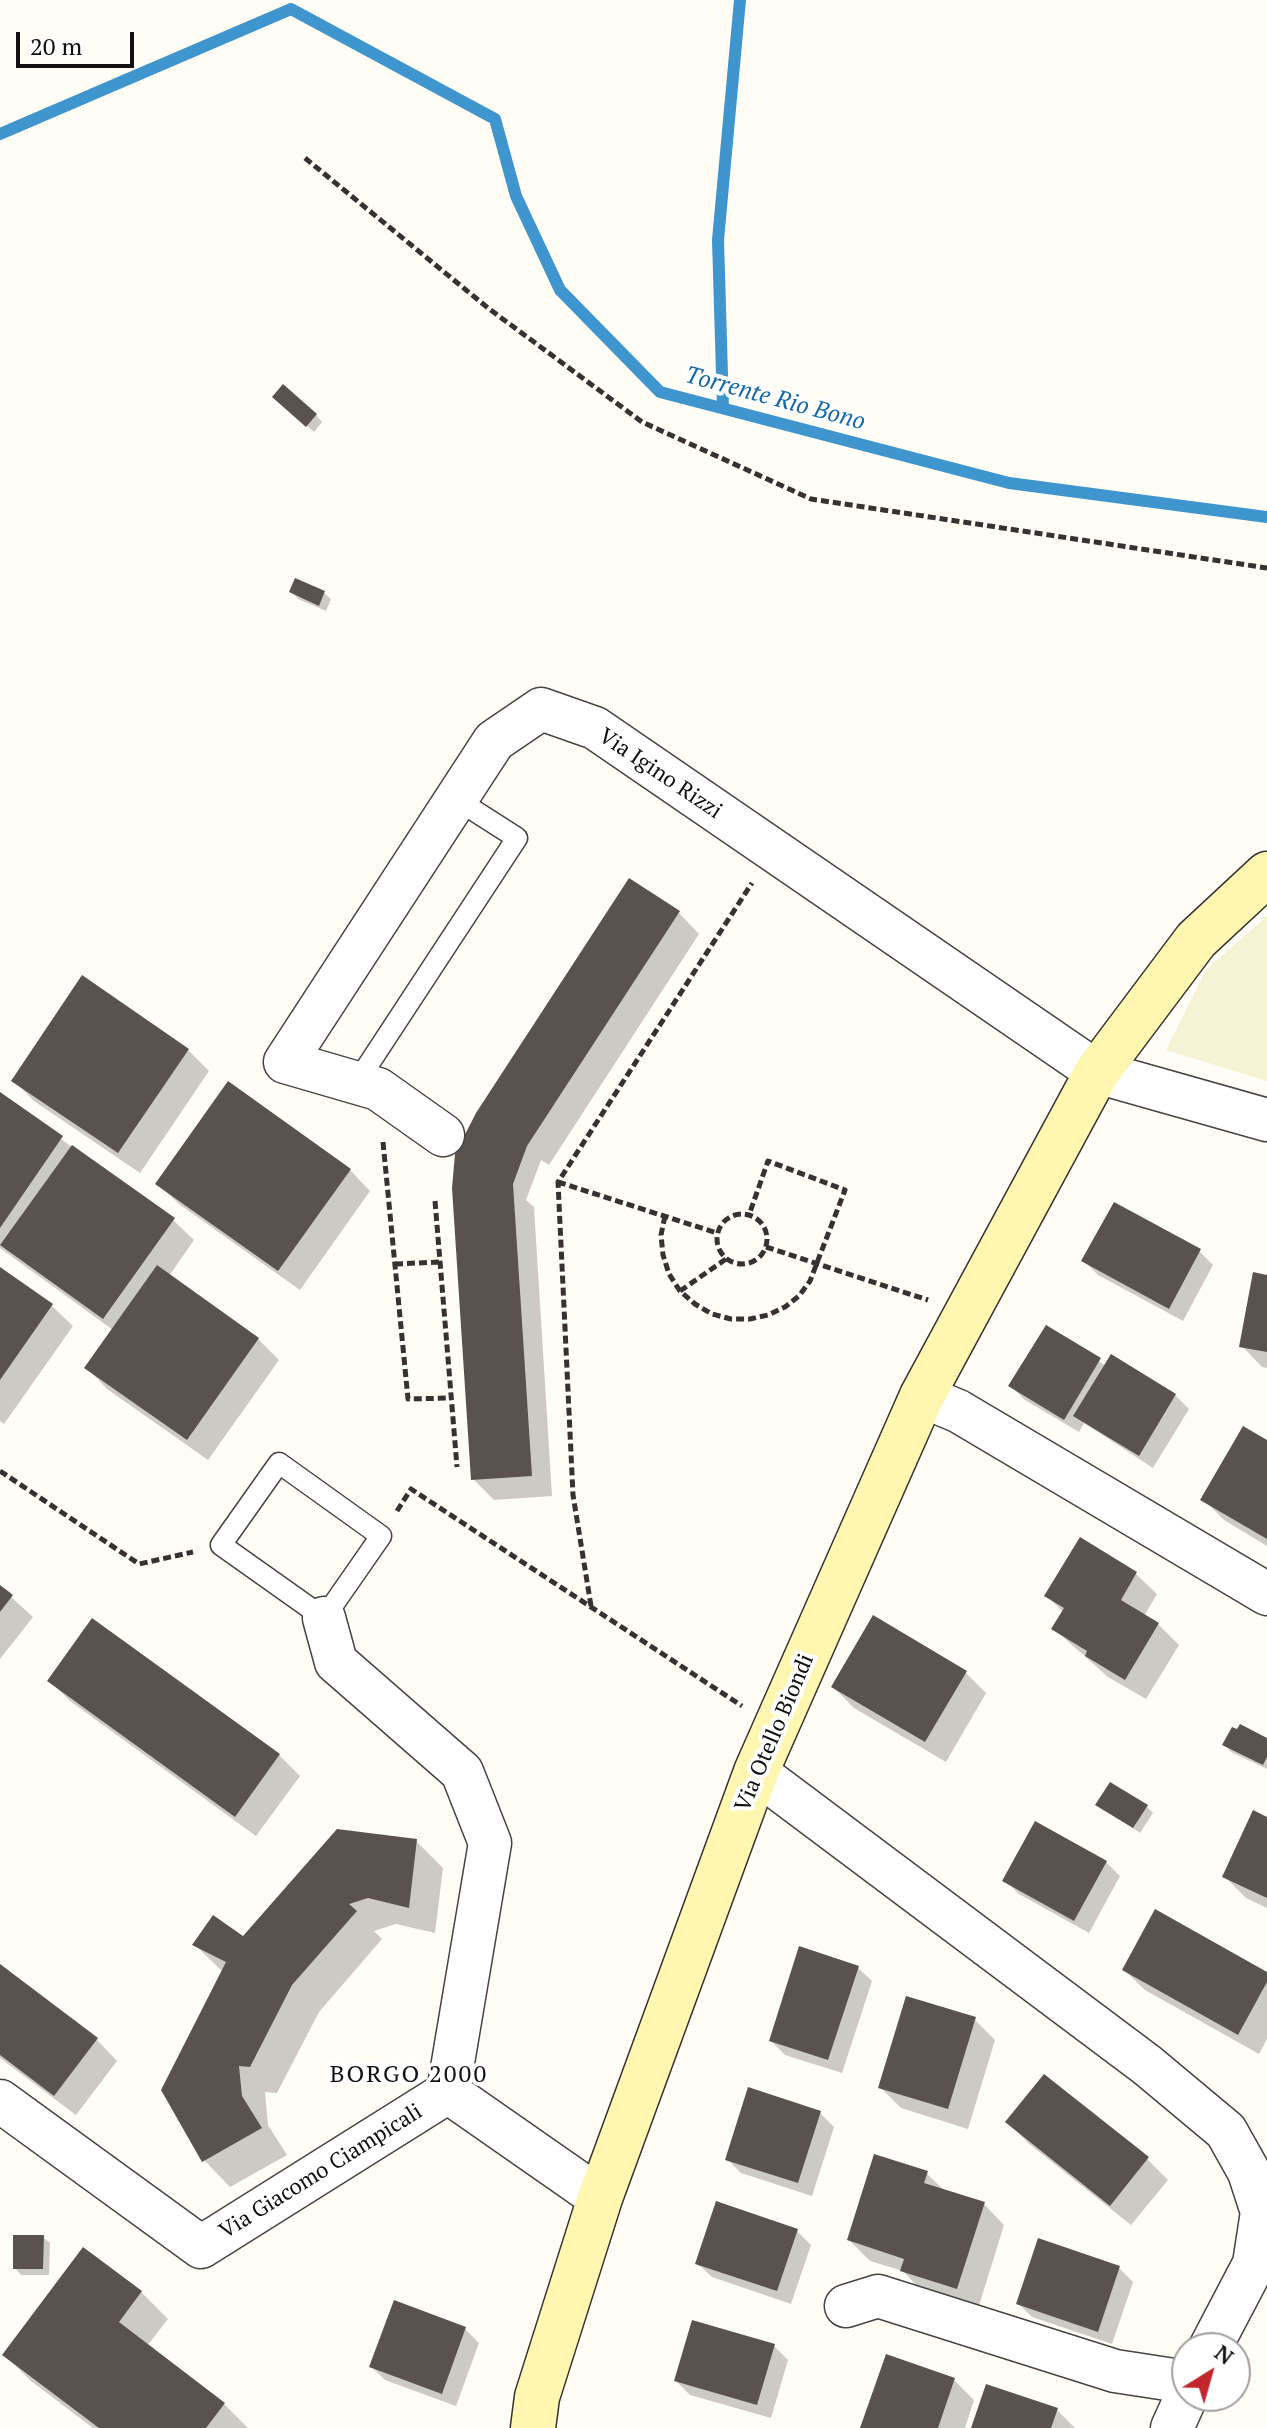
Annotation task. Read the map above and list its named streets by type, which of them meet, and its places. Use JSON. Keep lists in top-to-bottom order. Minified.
{"streets":{"street":["Via Igino Rizzi","Via Otello Biondi","Via Giacomo Ciampicali"]},"crossings":[["Via Igino Rizzi","Via Otello Biondi"]],"districts":["BORGO 2000"],"water":["Torrente Rio Bono"],"scale_bar":"20 m","north":"top right"}
